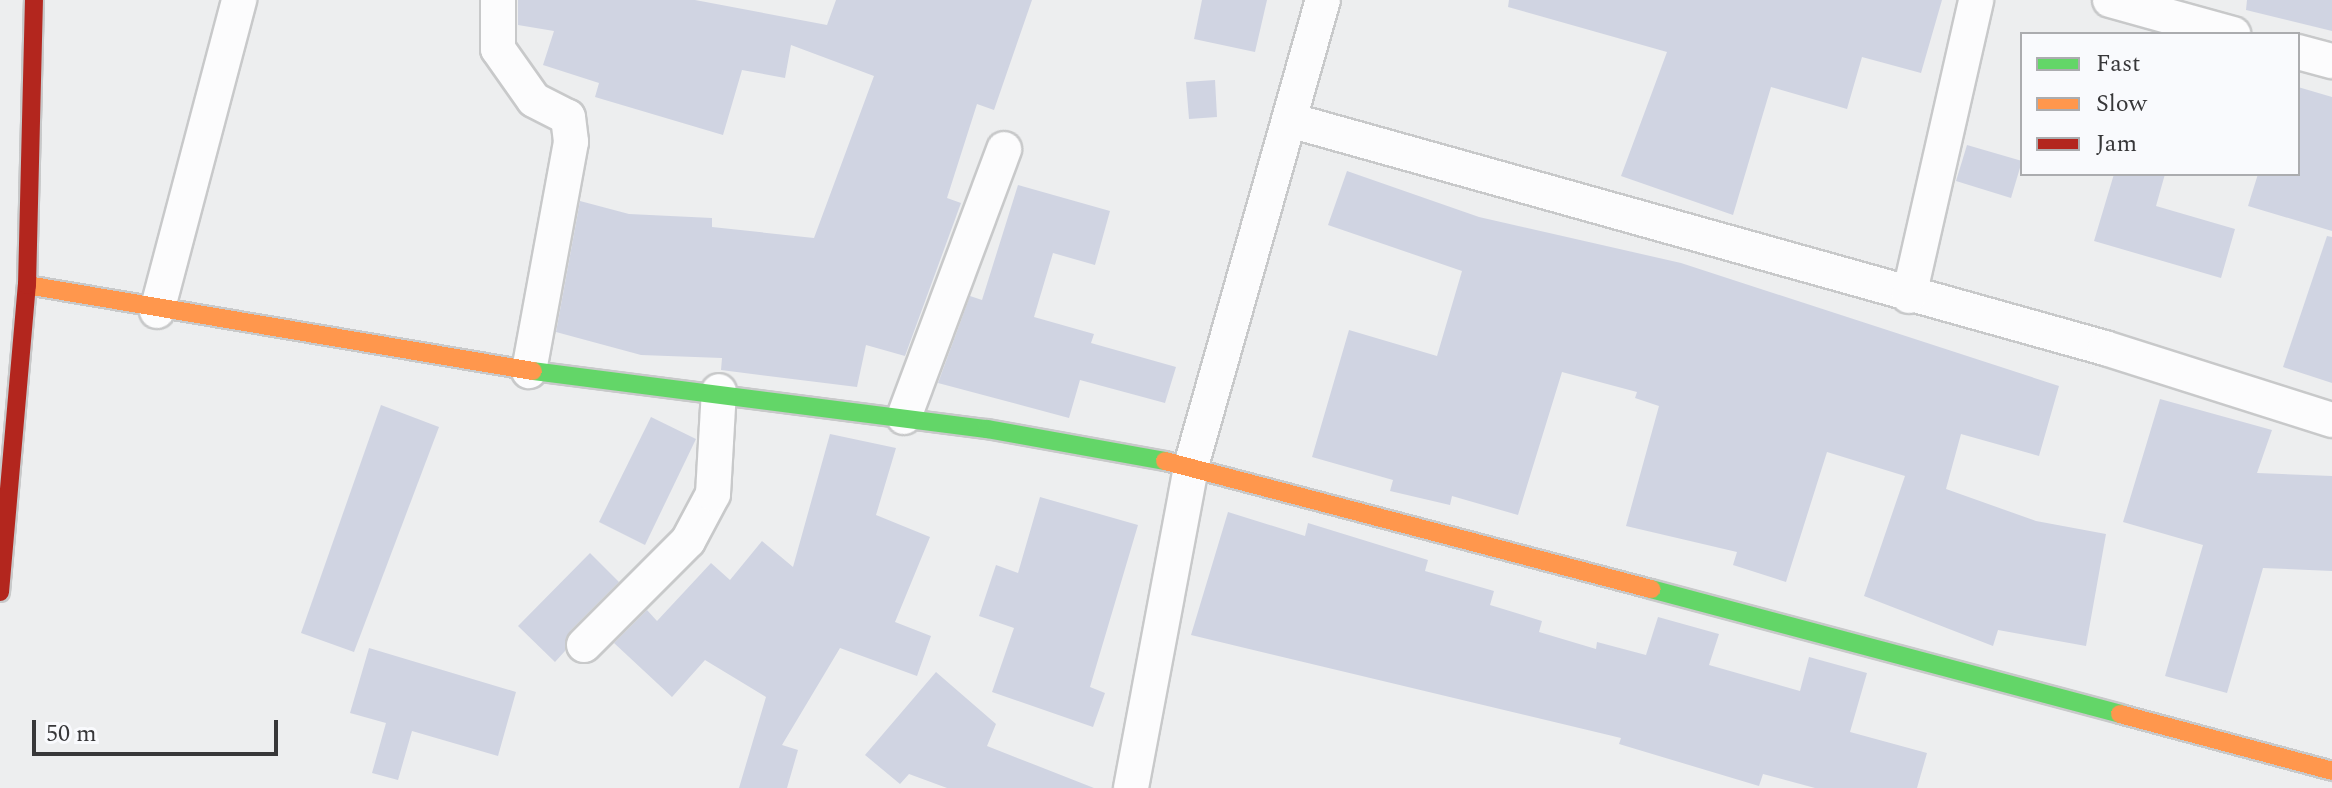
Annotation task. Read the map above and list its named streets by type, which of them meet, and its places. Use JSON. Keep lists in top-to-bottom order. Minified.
{"legend":["Fast","Slow","Jam"],"scale_bar":"50 m"}
